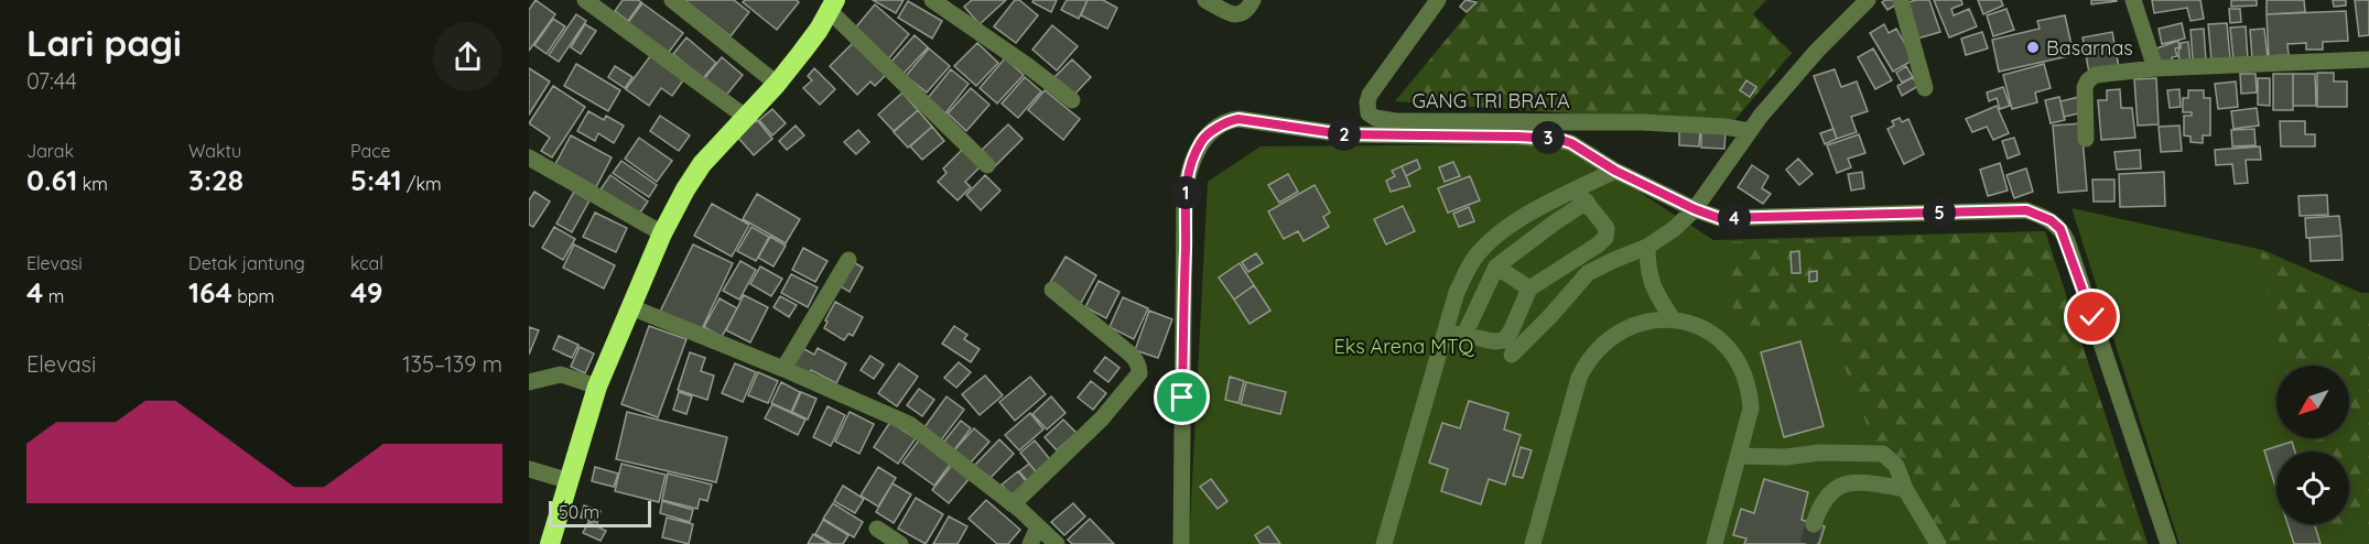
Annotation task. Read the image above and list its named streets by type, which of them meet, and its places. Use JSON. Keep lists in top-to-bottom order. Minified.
{"streets":{"street":["GANG TRI BRATA"]},"parks":["Eks Arena MTQ"],"places":["Basarnas"],"scale_bar":"50 m","north":"bottom left","page":{"heading":["Lari pagi","07:44"],"stats":[["Jarak","0.61 km"],["Waktu","3:28"],["Pace","5:41 /km"],["Elevasi","4 m"],["Detak jantung","164 bpm"],["kcal","49"]],"pins":["2","3","1","5","4"],"chart":["Elevasi","135–139 m"],"scale":"50 m"}}
